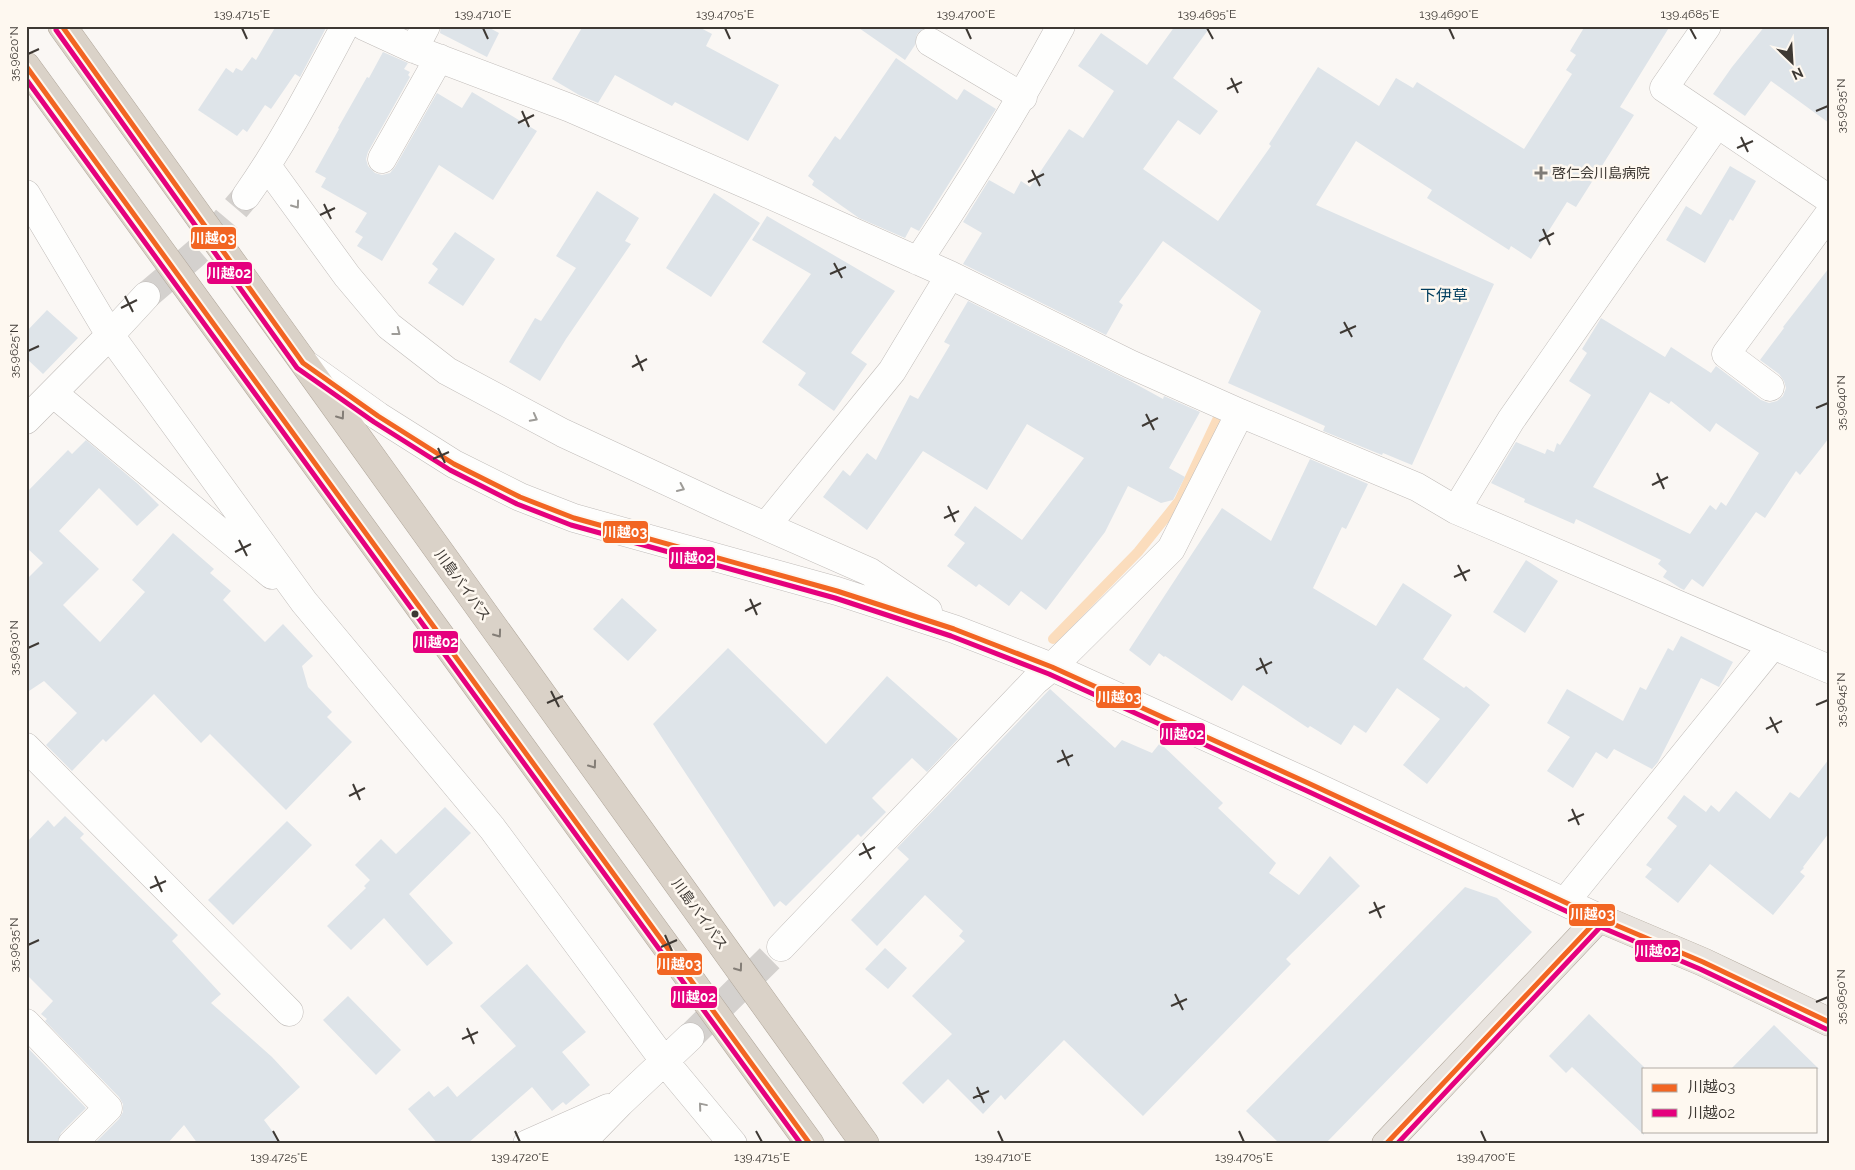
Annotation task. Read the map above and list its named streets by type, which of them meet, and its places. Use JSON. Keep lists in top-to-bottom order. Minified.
{"streets":{"highway":["川島バイパス"]},"districts":["下伊草"],"places":{"health":["啓仁会川島病院"]},"lines":["transit line 川越03","transit line 川越02"],"legend":["川越03","川越02"],"north":"bottom right","coordinates":["139.4715°E","139.4710°E","139.4705°E","139.4700°E","139.4695°E","139.4690°E","139.4685°E","35.9620°N","35.9635°N","35.9625°N","35.9640°N","35.9630°N","35.9645°N","35.9650°N","139.4725°E","139.4720°E"]}
